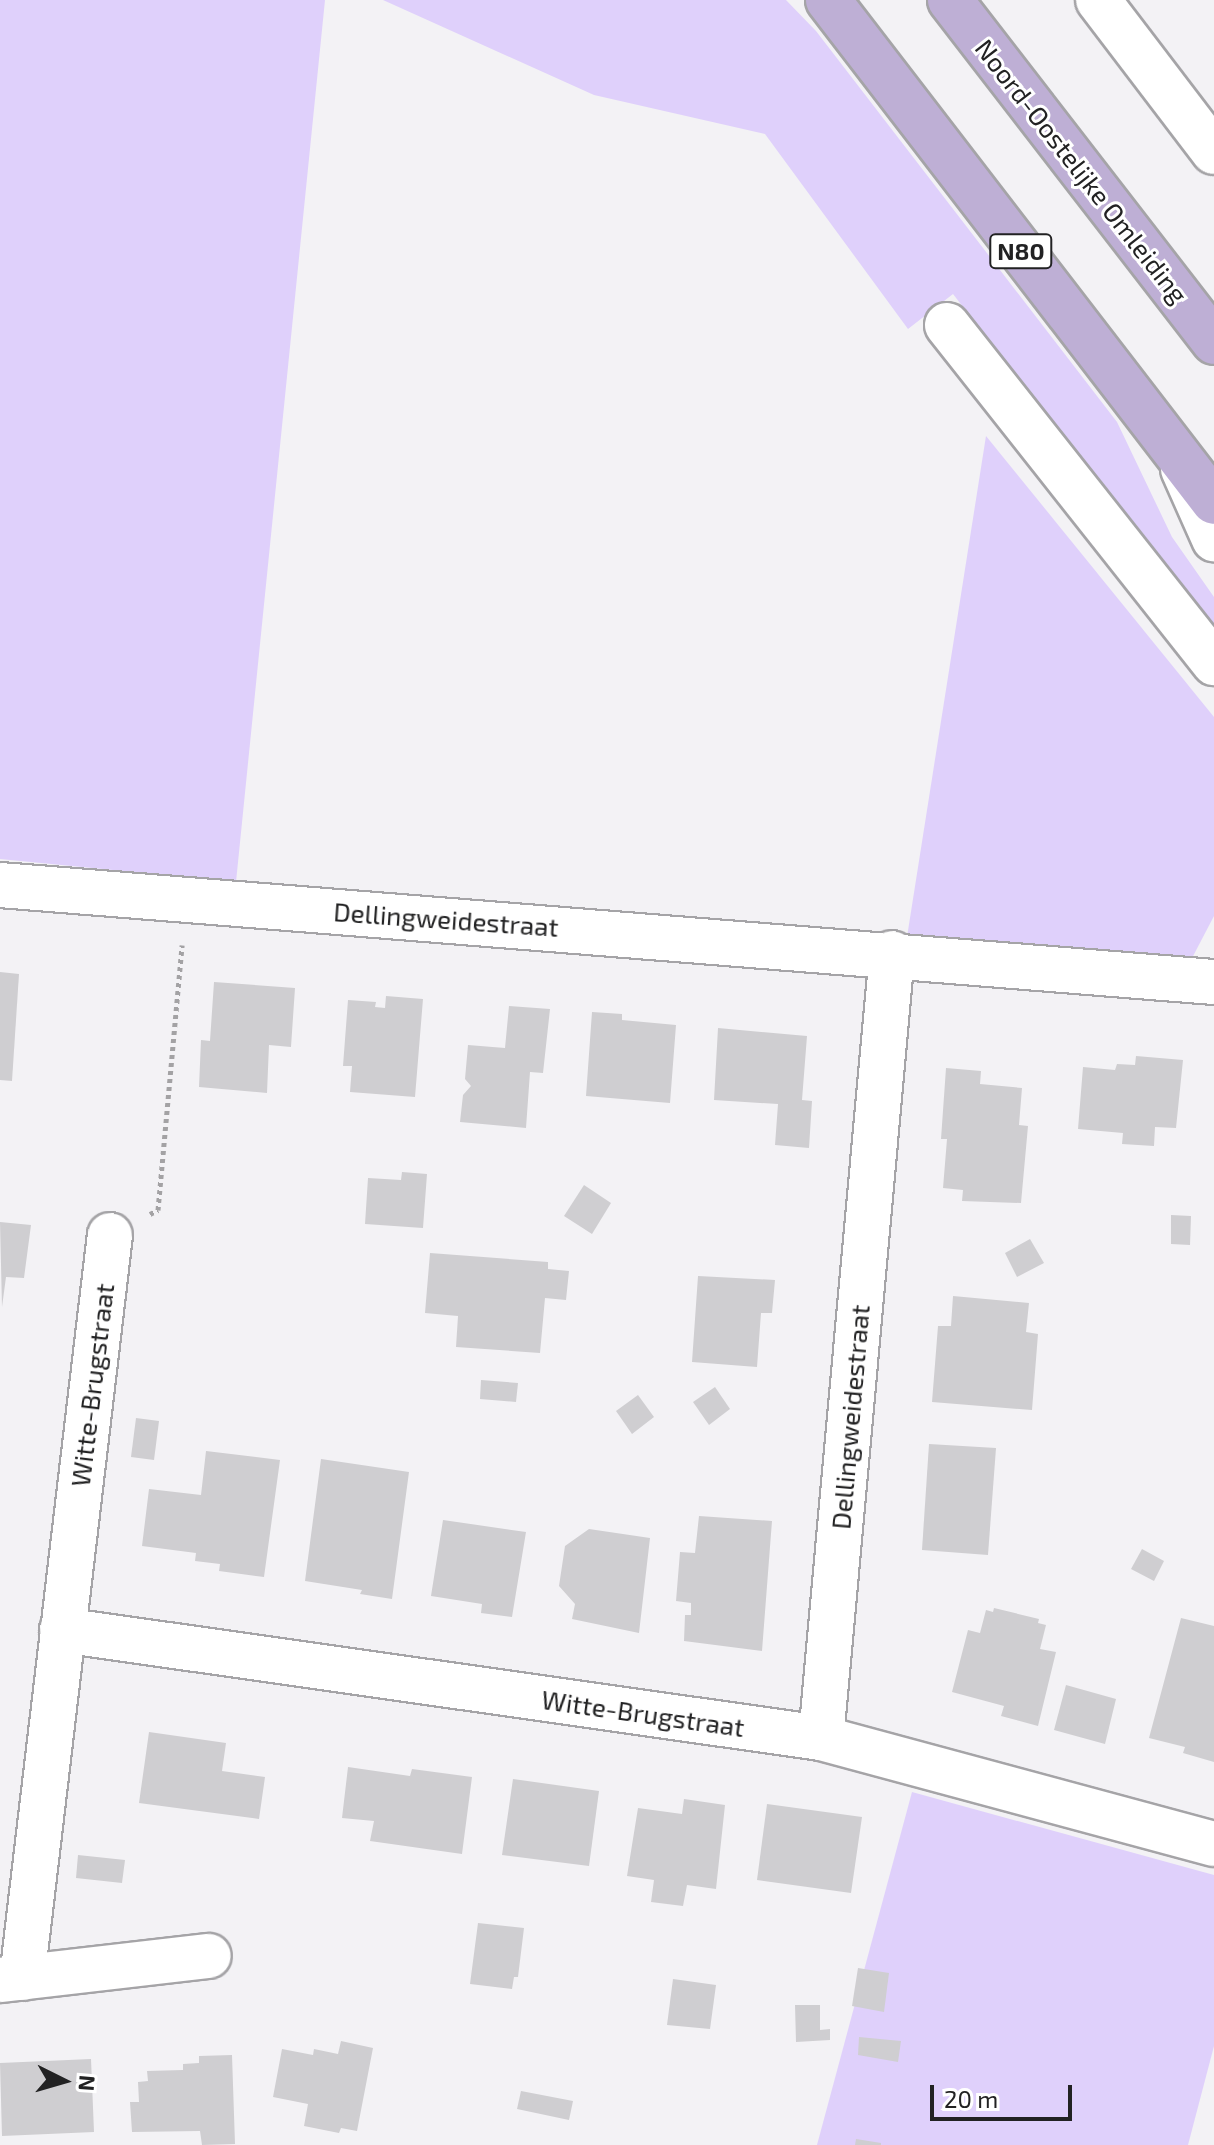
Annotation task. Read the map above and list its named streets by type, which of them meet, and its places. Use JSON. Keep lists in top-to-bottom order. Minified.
{"streets":{"main road":["Noord-Oostelijke Omleiding","N80"],"street":["Dellingweidestraat","Witte-Brugstraat"]},"crossings":[["Dellingweidestraat","Witte-Brugstraat"]],"scale_bar":"20 m","north":"right"}
